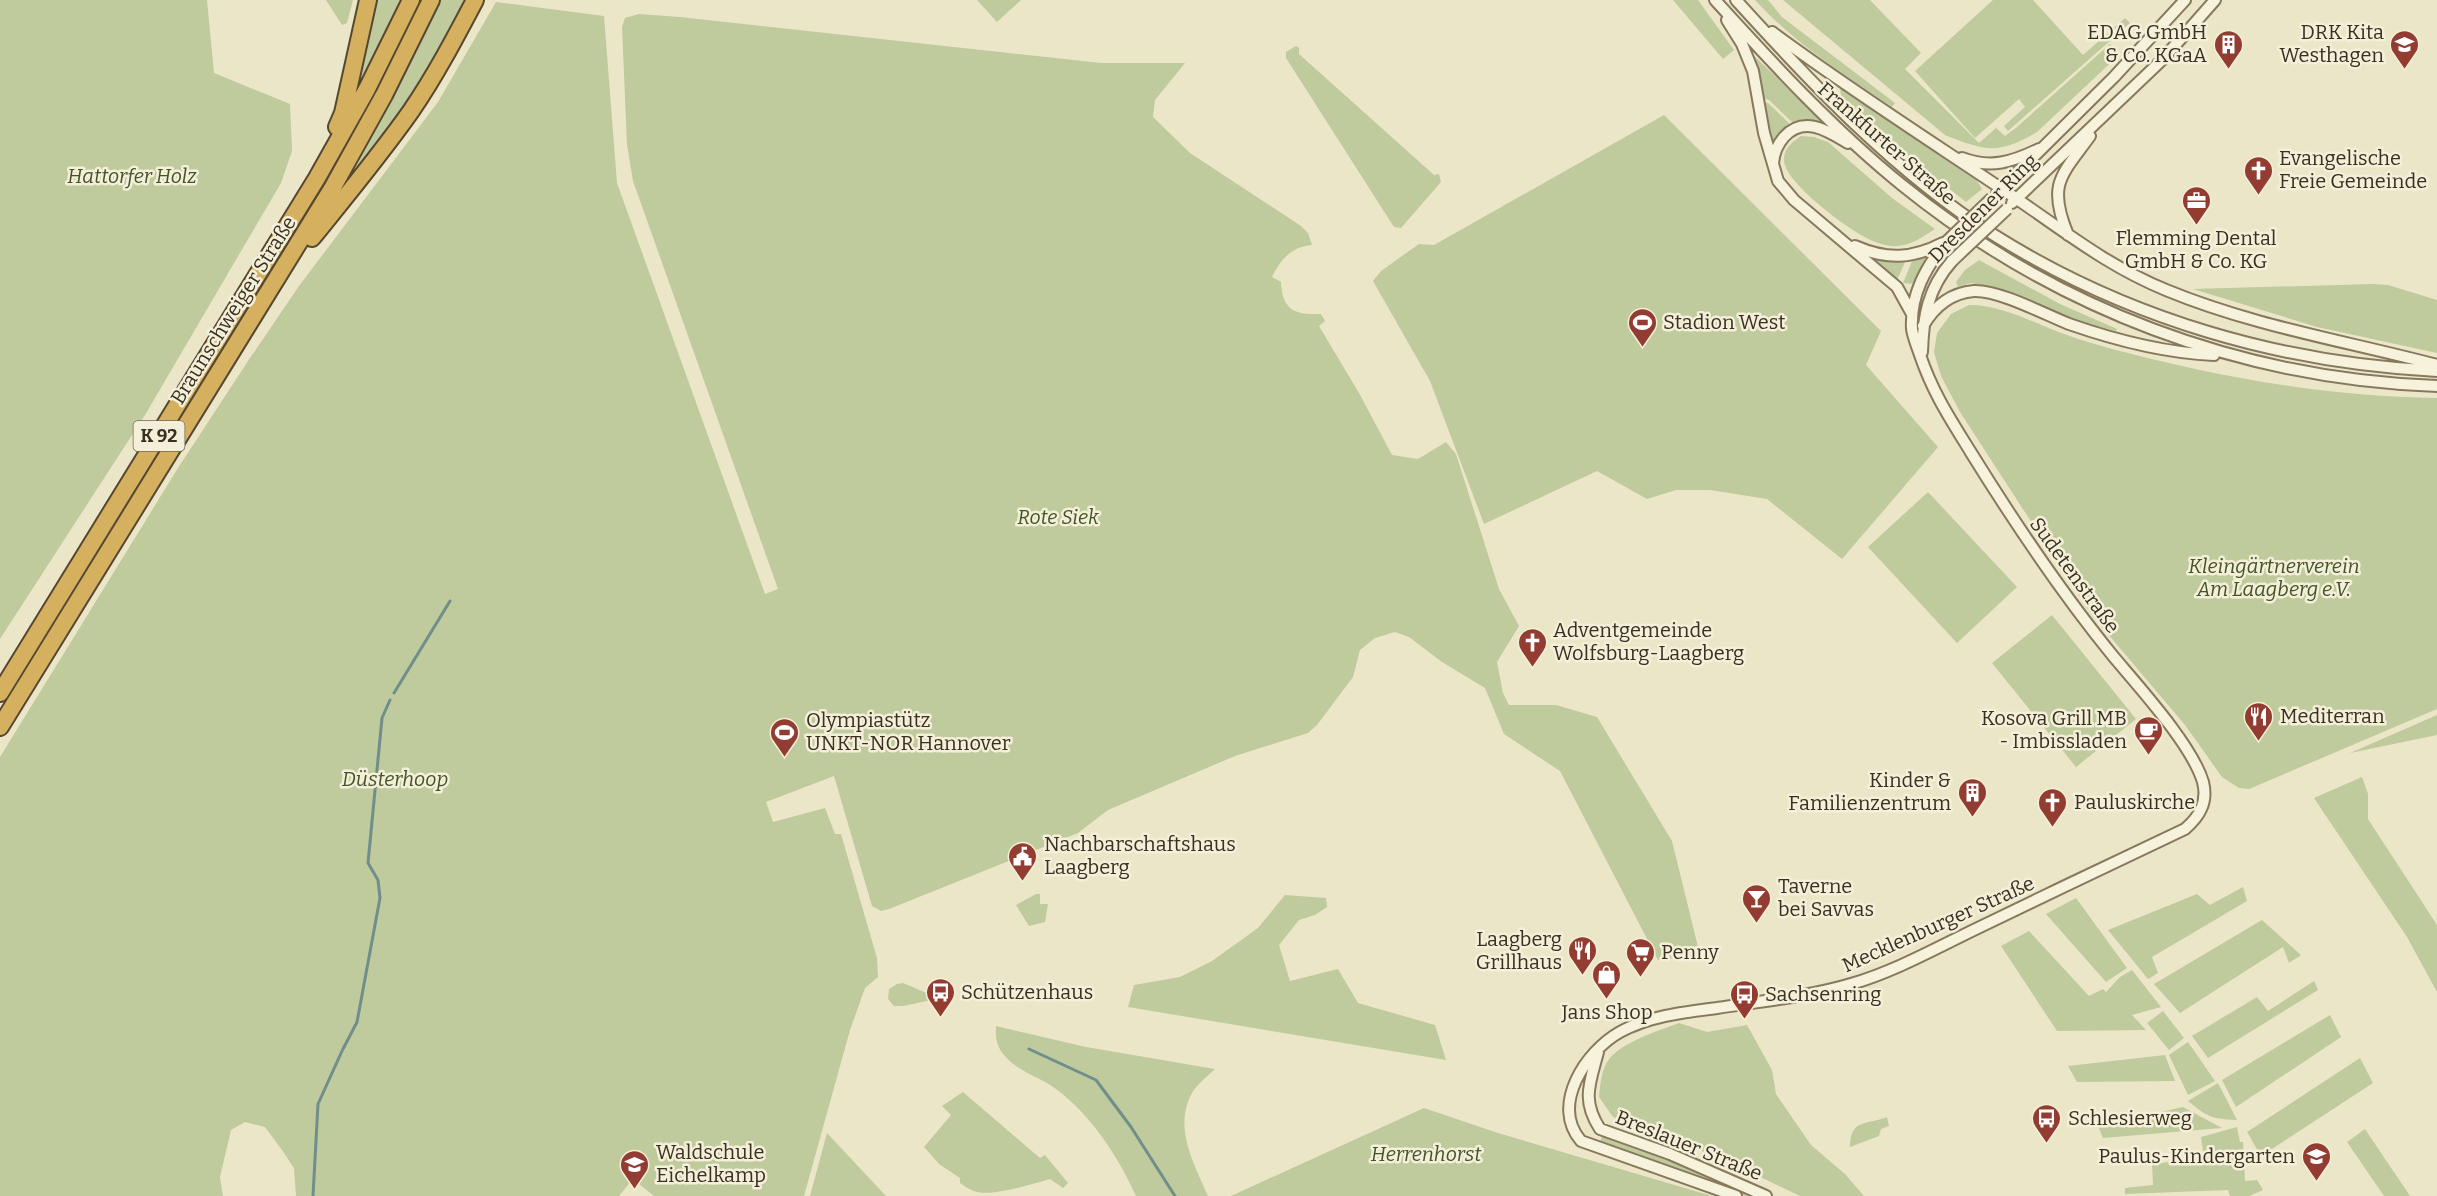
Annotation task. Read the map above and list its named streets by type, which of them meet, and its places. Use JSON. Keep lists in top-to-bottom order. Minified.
{"streets":{"highway":["Braunschweiger Straße","K 92"],"street":["Frankfurter Straße","Dresdener Ring","Sudetenstraße","Mecklenburger Straße","Breslauer Straße"]},"crossings":[["Dresdener Ring","Sudetenstraße"],["Sudetenstraße","Mecklenburger Straße"],["Mecklenburger Straße","Breslauer Straße"]],"parks":["Hattorfer Holz","Rote Siek","Kleingärtnerverein Am Laagberg e.V.","Düsterhoop","Herrenhorst"],"places":{"building":["EDAG GmbH & Co. KGaA","Kinder & Familienzentrum"],"school or university":["DRK Kita Westhagen","Paulus-Kindergarten","Waldschule Eichelkamp"],"church":["Evangelische Freie Gemeinde","Adventgemeinde Wolfsburg-Laagberg","Pauluskirche"],"office":["Flemming Dental GmbH & Co. KG"],"sports":["Stadion West","Olympiastütz UNKT-NOR Hannover"],"restaurant":["Mediterran","Laagberg Grillhaus"],"cafe":["Kosova Grill MB - Imbissladen"],"public building":["Nachbarschaftshaus Laagberg"],"bar":["Taverne bei Savvas"],"supermarket":["Penny"],"shop":["Jans Shop"],"bus stop":["Schützenhaus","Sachsenring","Schlesierweg"]}}
